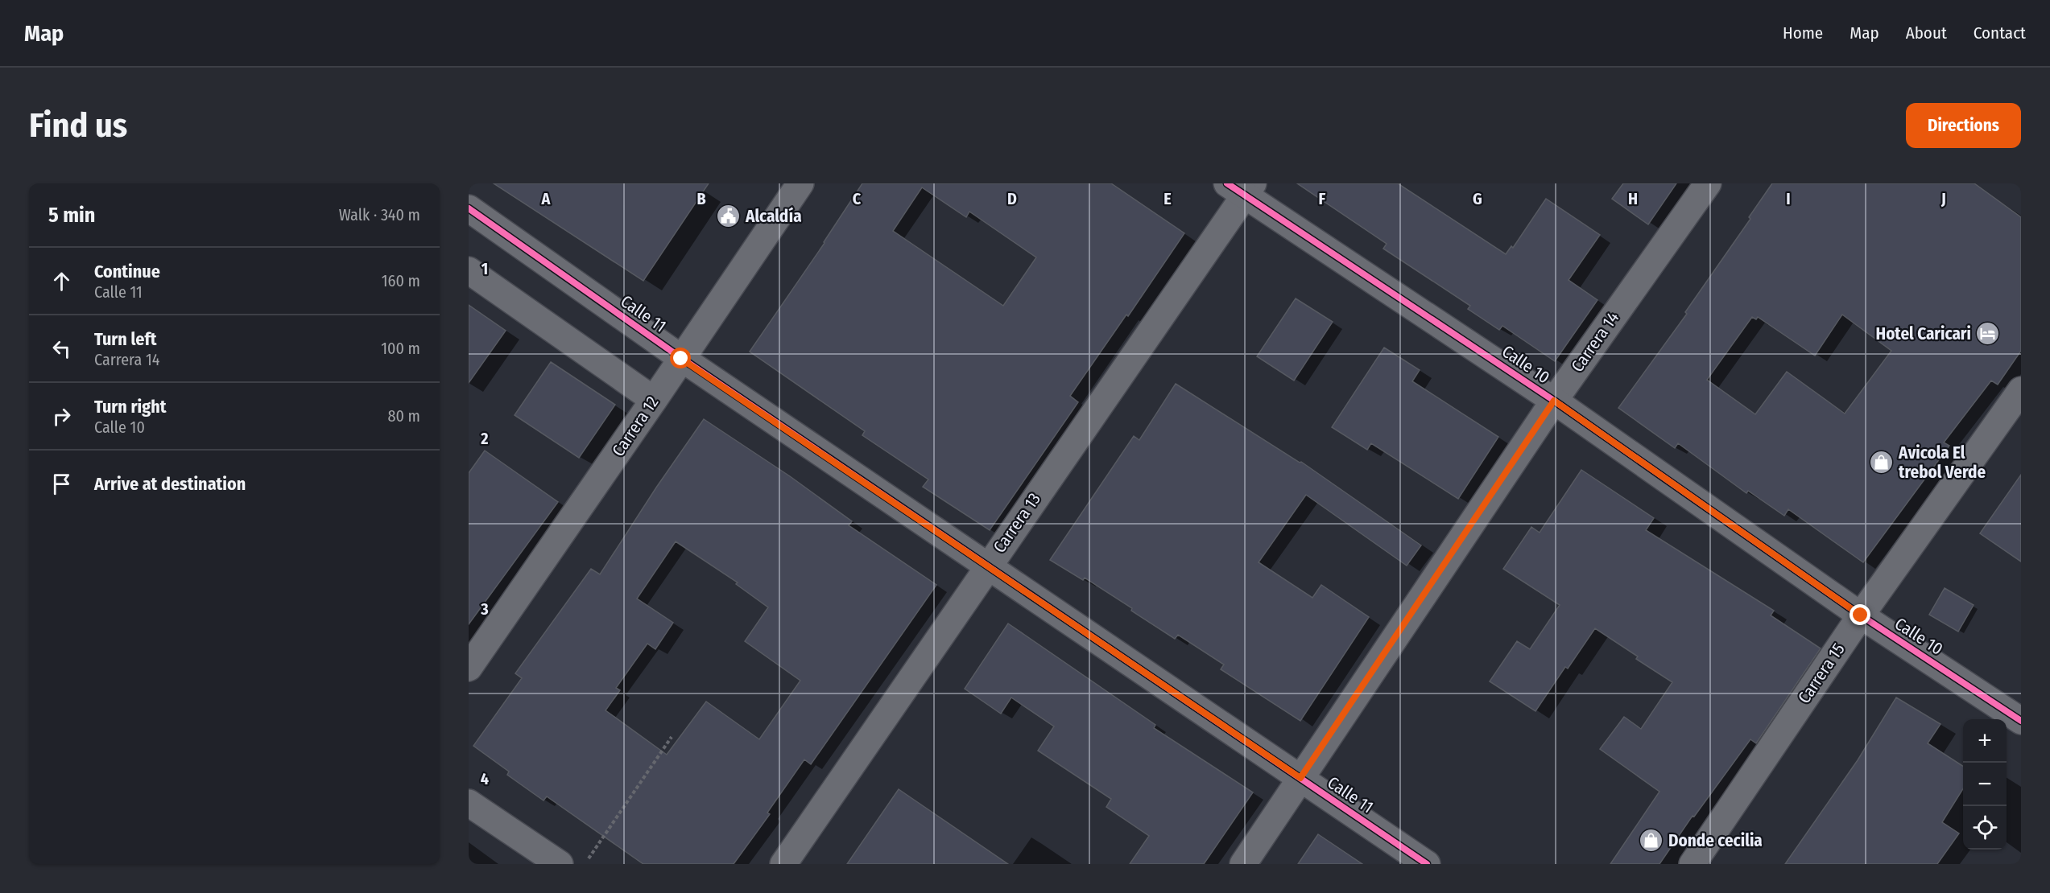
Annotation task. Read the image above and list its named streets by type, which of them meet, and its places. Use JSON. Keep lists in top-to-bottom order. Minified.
{"streets":{"street":["Calle 11","Carrera 14","Calle 10","Carrera 12","Carrera 13","Carrera 15"]},"crossings":[["Calle 11","Carrera 14"],["Calle 11","Carrera 12"],["Calle 11","Carrera 13"],["Carrera 14","Calle 10"],["Calle 10","Carrera 13"],["Calle 10","Carrera 15"]],"places":{"public building":["Alcaldía"],"hotel":["Hotel Caricari"],"shop":["Avicola El trebol Verde","Donde cecilia"]},"page":{"header":"Map","nav":["Home","Map","About","Contact"],"buttons":"Directions","title":"Find us","heading":["5 min","Walk · 340 m"],"list":[["Continue","Calle 11","160 m"],["Turn left","Carrera 14","100 m"],["Turn right","Calle 10","80 m"],"Arrive at destination"],"map_buttons":["+","−"]},"grid":{"columns":["A","B","C","D","E","F","G","H","I","J"],"rows":["1","2","3","4"]}}
